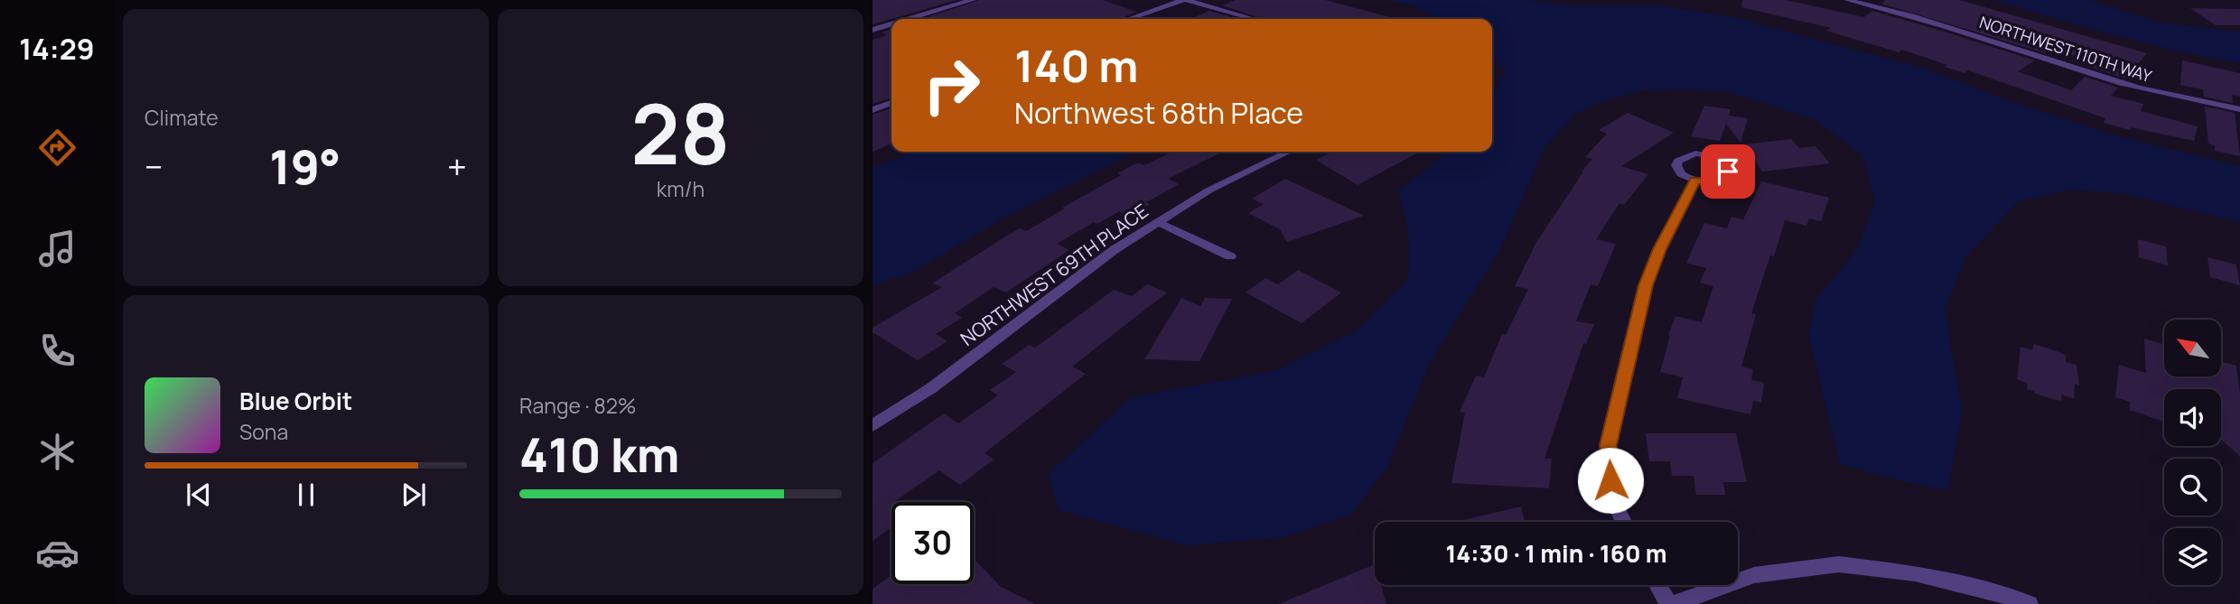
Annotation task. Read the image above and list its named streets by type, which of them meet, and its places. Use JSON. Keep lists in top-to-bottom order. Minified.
{"streets":{"street":["NORTHWEST 110TH WAY","NORTHWEST 69TH PLACE"]},"north":"top left","page":{"tabs":"14:29","tile":["Climate",["28","km/h"],["Range · 82%","410 km"]],"turn":["140 m","Northwest 68th Place"],"heat":["−","19°","+"],"song":["Blue Orbit","Sona"],"limit":"30","trip":"14:30 · 1 min · 160 m"}}
